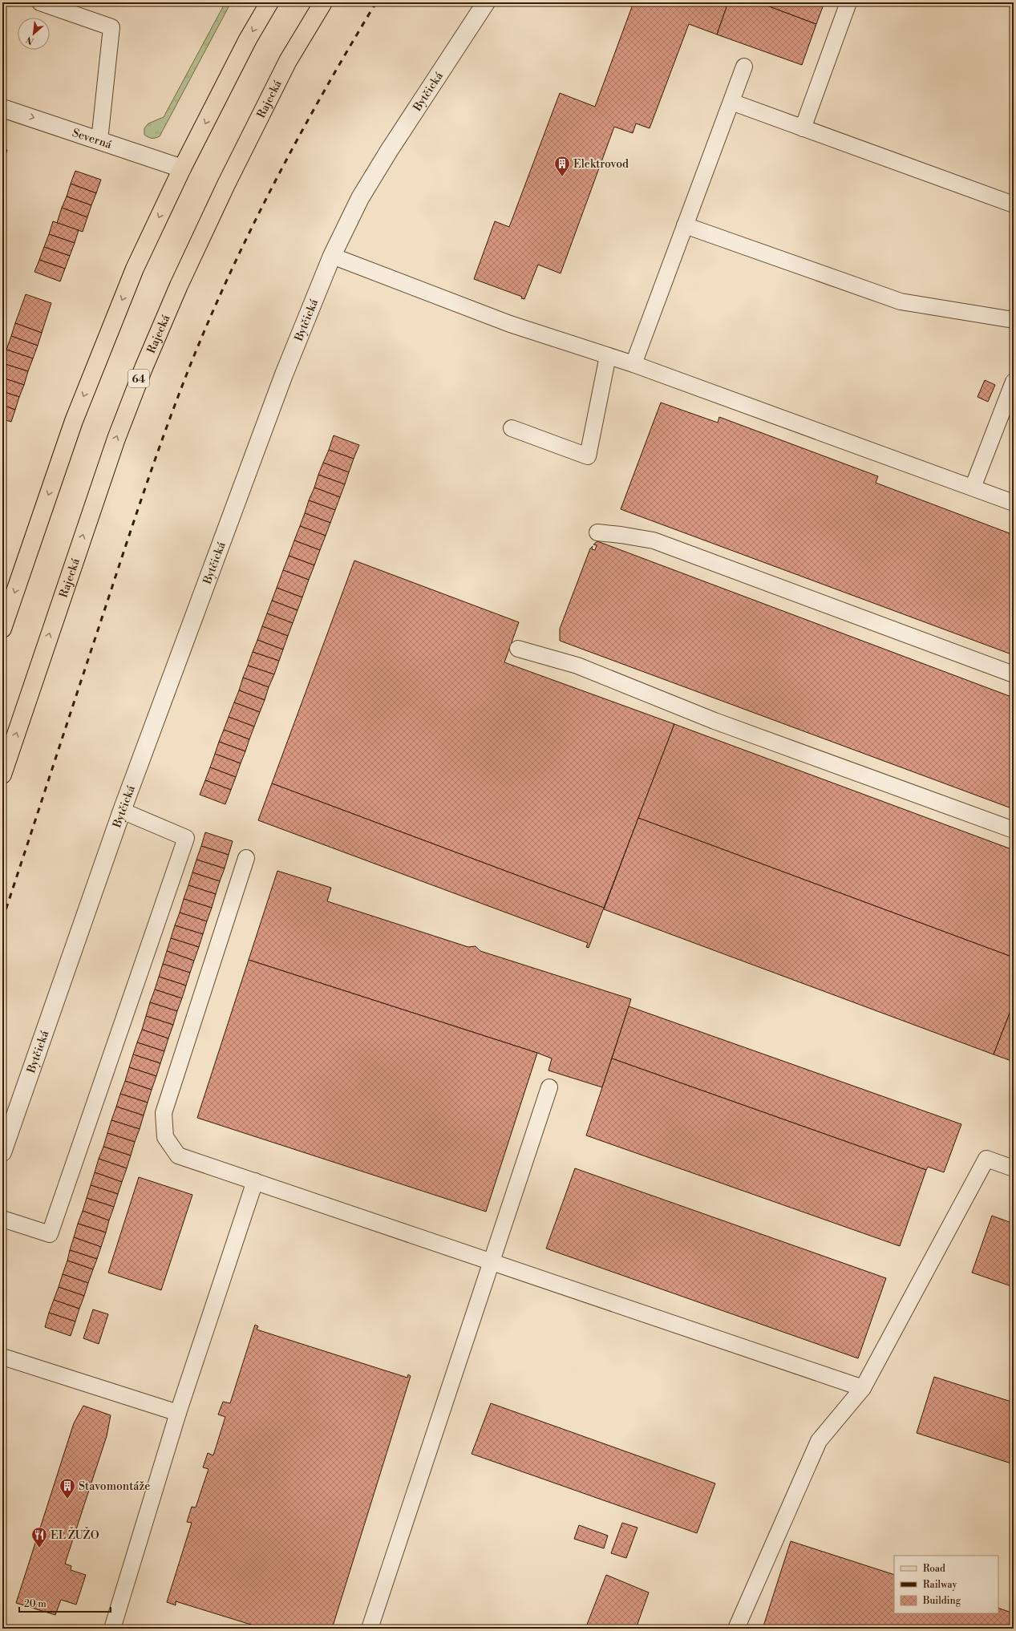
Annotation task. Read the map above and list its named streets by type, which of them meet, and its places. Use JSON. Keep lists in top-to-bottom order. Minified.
{"streets":{"main road":["Rajecká","64"],"street":["Bytčická","Severná"]},"one_way":["Severná"],"places":{"building":["Elektrovod","Stavomontáže"],"restaurant":["EL ŽUŽO"]},"legend":["Road","Railway","Building"],"scale_bar":"20 m","north":"bottom left"}
